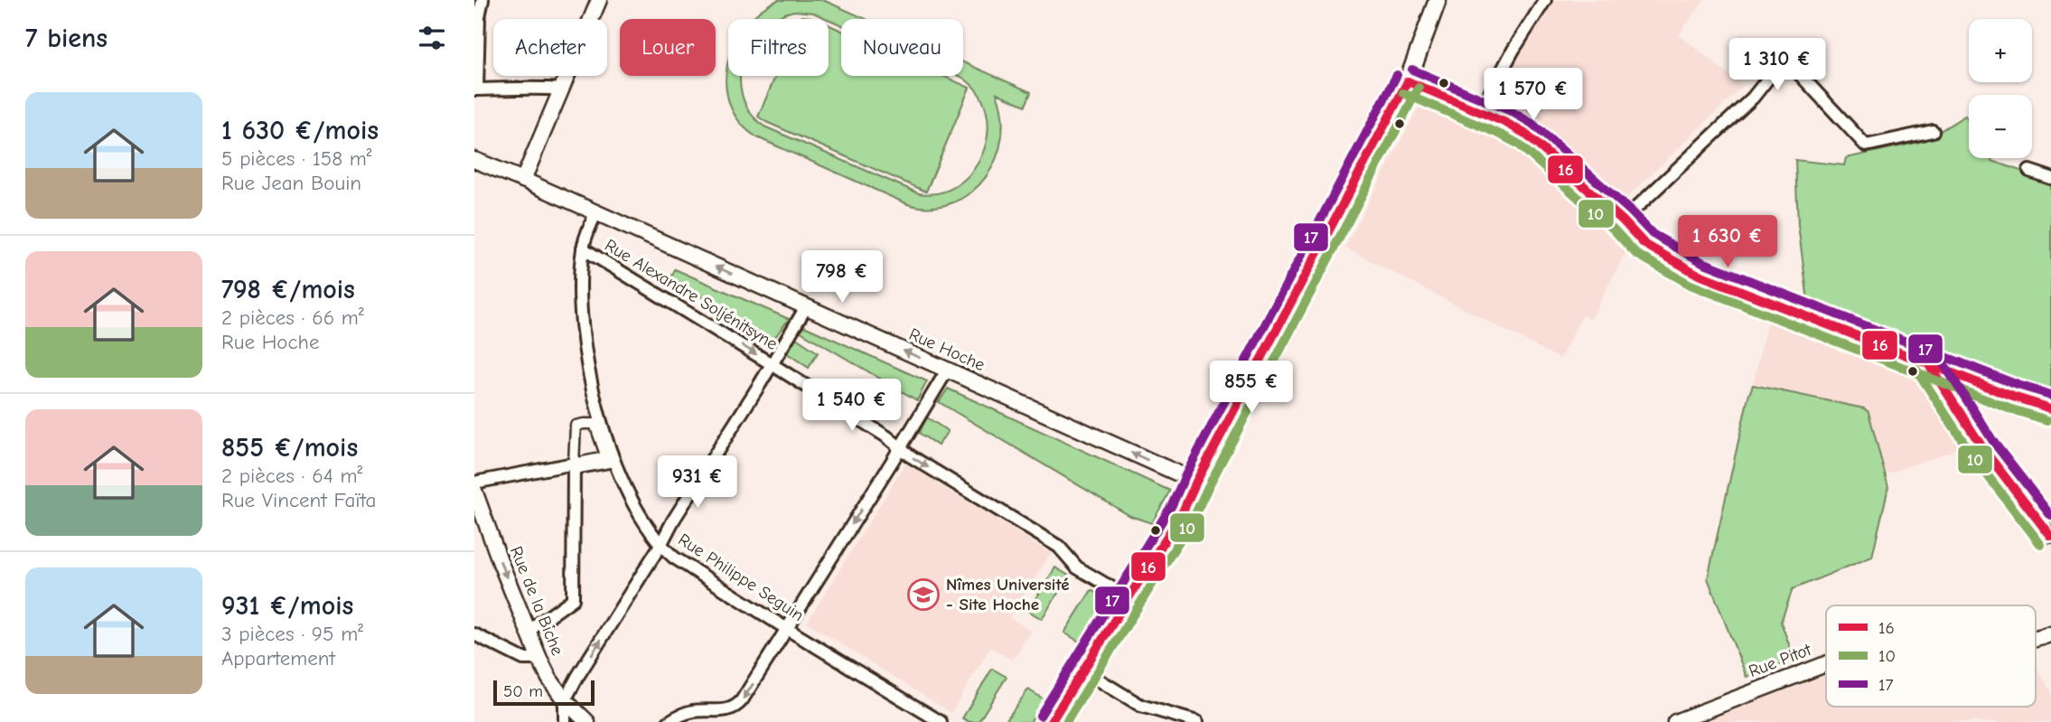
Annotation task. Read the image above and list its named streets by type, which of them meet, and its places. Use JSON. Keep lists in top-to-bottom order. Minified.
{"streets":{"street":["Rue Alexandre Soljénitsyne","Rue Hoche","Rue Philippe Seguin","Rue de la Biche","Rue Pitot"]},"crossings":[["Rue Alexandre Soljénitsyne","Rue Philippe Seguin"],["Rue Hoche","Rue Philippe Seguin"]],"one_way":["Rue Alexandre Soljénitsyne","Rue Hoche","Rue de la Biche"],"places":{"school or university":["Nîmes Université - Site Hoche"]},"lines":["transit line 17","transit line 16","transit line 10"],"legend":["16","10","17"],"scale_bar":"50 m","page":{"heading":"7 biens","map_buttons":["+","−"],"chip":["Acheter","Louer","Filtres","Nouveau"],"price":["1 310 €","1 570 €","1 630 €","798 €","855 €","1 540 €","931 €"],"list":[{"name":"1 630 €/mois","note":"5 pièces · 158 m² · Rue Jean Bouin"},{"name":"798 €/mois","note":"2 pièces · 66 m² · Rue Hoche"},{"name":"855 €/mois","note":"2 pièces · 64 m² · Rue Vincent Faïta"},{"name":"931 €/mois","note":"3 pièces · 95 m² · Appartement"}],"scale":"50 m"}}
